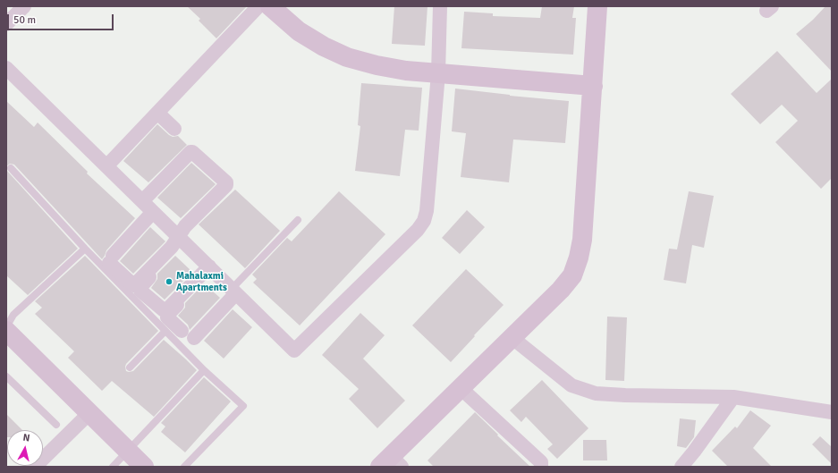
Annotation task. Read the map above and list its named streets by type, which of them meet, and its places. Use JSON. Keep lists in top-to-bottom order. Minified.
{"places":["Mahalaxmi Apartments"],"scale_bar":"50 m","north":"top"}
